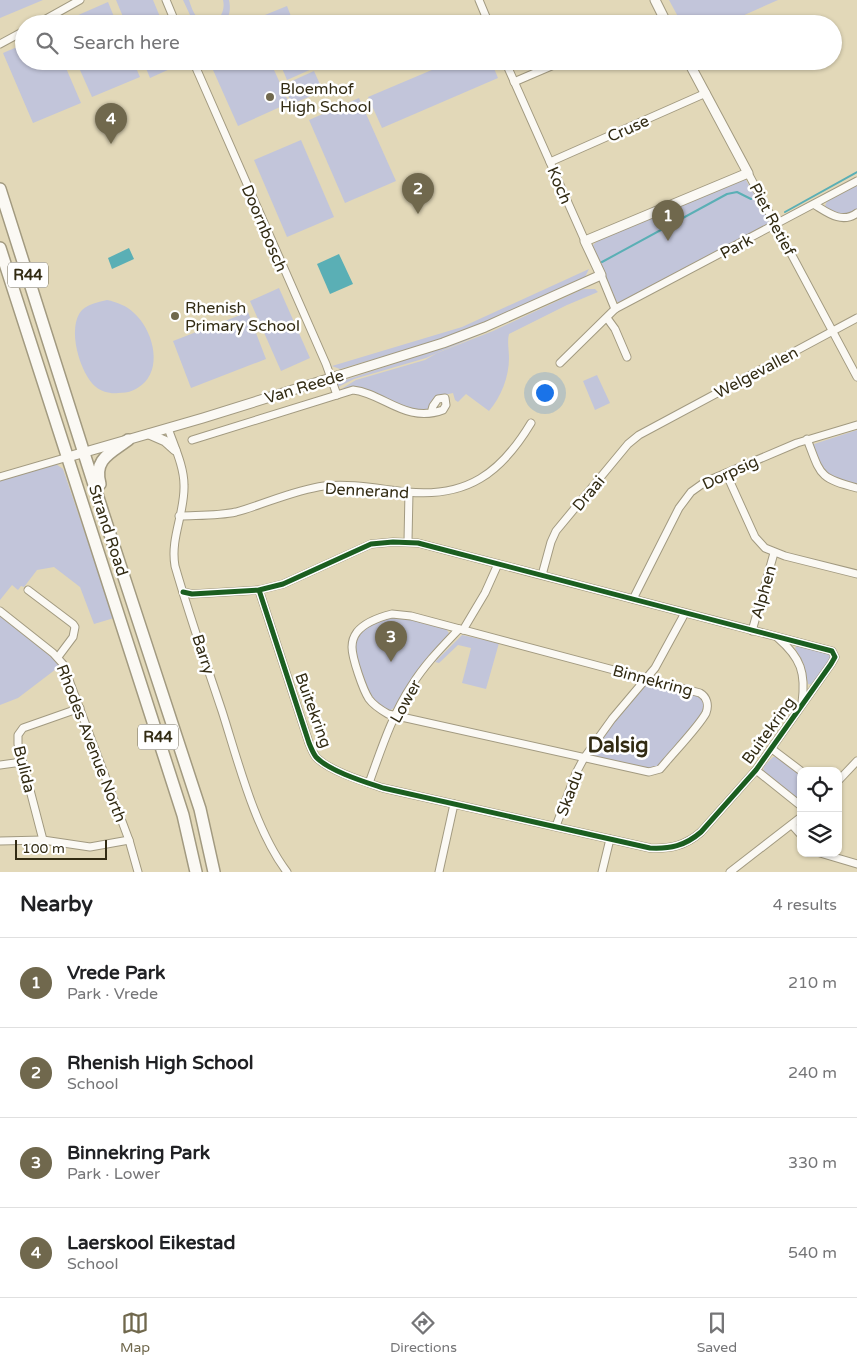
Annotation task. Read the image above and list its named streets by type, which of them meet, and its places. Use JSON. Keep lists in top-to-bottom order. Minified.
{"streets":{"main road":["R44","Strand Road"],"street":["Cruse","Koch","Piet Retief","Doornbosch","Park","Welgevallen","Van Reede","Dorpsig","Dennerand","Draai","Alphen","Barry","Binnekring","Lower","Buitekring","Rhodes Avenue North","Bulida","Skadu"]},"crossings":[["Cruse","Koch"],["Cruse","Piet Retief"],["Koch","Park"],["Koch","Van Reede"],["Piet Retief","Park"],["Piet Retief","Welgevallen"],["Doornbosch","Van Reede"],["Welgevallen","Draai"],["Van Reede","Strand Road"],["Van Reede","Barry"],["Dorpsig","Buitekring"],["Dennerand","Barry"],["Draai","Buitekring"],["Alphen","Buitekring"],["Barry","Buitekring"],["Binnekring","Lower"],["Binnekring","Skadu"],["Lower","Buitekring"],["Buitekring","Skadu"],["Rhodes Avenue North","Bulida"]],"districts":["Dalsig"],"places":["Bloemhof High School","Rhenish Primary School"],"scale_bar":"100 m","page":{"search":"Search here","pins":["4","2","1","3"],"scale":"100 m","heading":["Nearby","4 results"],"list":[{"mark":"1","name":"Vrede Park","note":"Park · Vrede","value":"210 m"},{"mark":"2","name":"Rhenish High School","note":"School","value":"240 m"},{"mark":"3","name":"Binnekring Park","note":"Park · Lower","value":"330 m"},{"mark":"4","name":"Laerskool Eikestad","note":"School","value":"540 m"}],"nav":["Map","Directions","Saved"]}}
